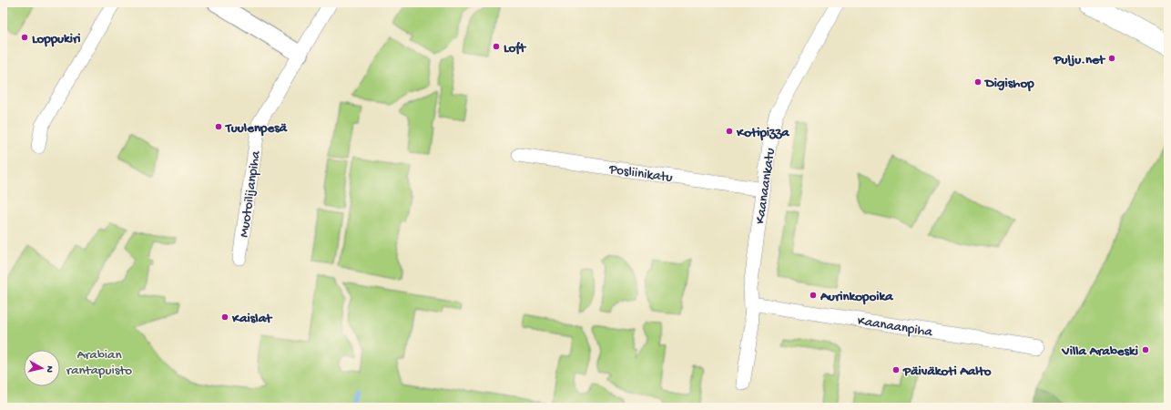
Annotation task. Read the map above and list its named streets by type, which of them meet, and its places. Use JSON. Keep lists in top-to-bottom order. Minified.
{"streets":{"street":["Posliinikatu","Kaanaankatu","Muotoilijanpiha","Kaanaanpiha"]},"crossings":[["Posliinikatu","Kaanaankatu"],["Kaanaankatu","Kaanaanpiha"]],"parks":["Arabian rantapuisto"],"places":["Loppukiri","Loft","Pulju.net","Digishop","Tuulenpesä","Kotipizza","Aurinkopoika","Kaislat","Villa Arabeski","Päiväkoti Aalto"],"north":"right"}
